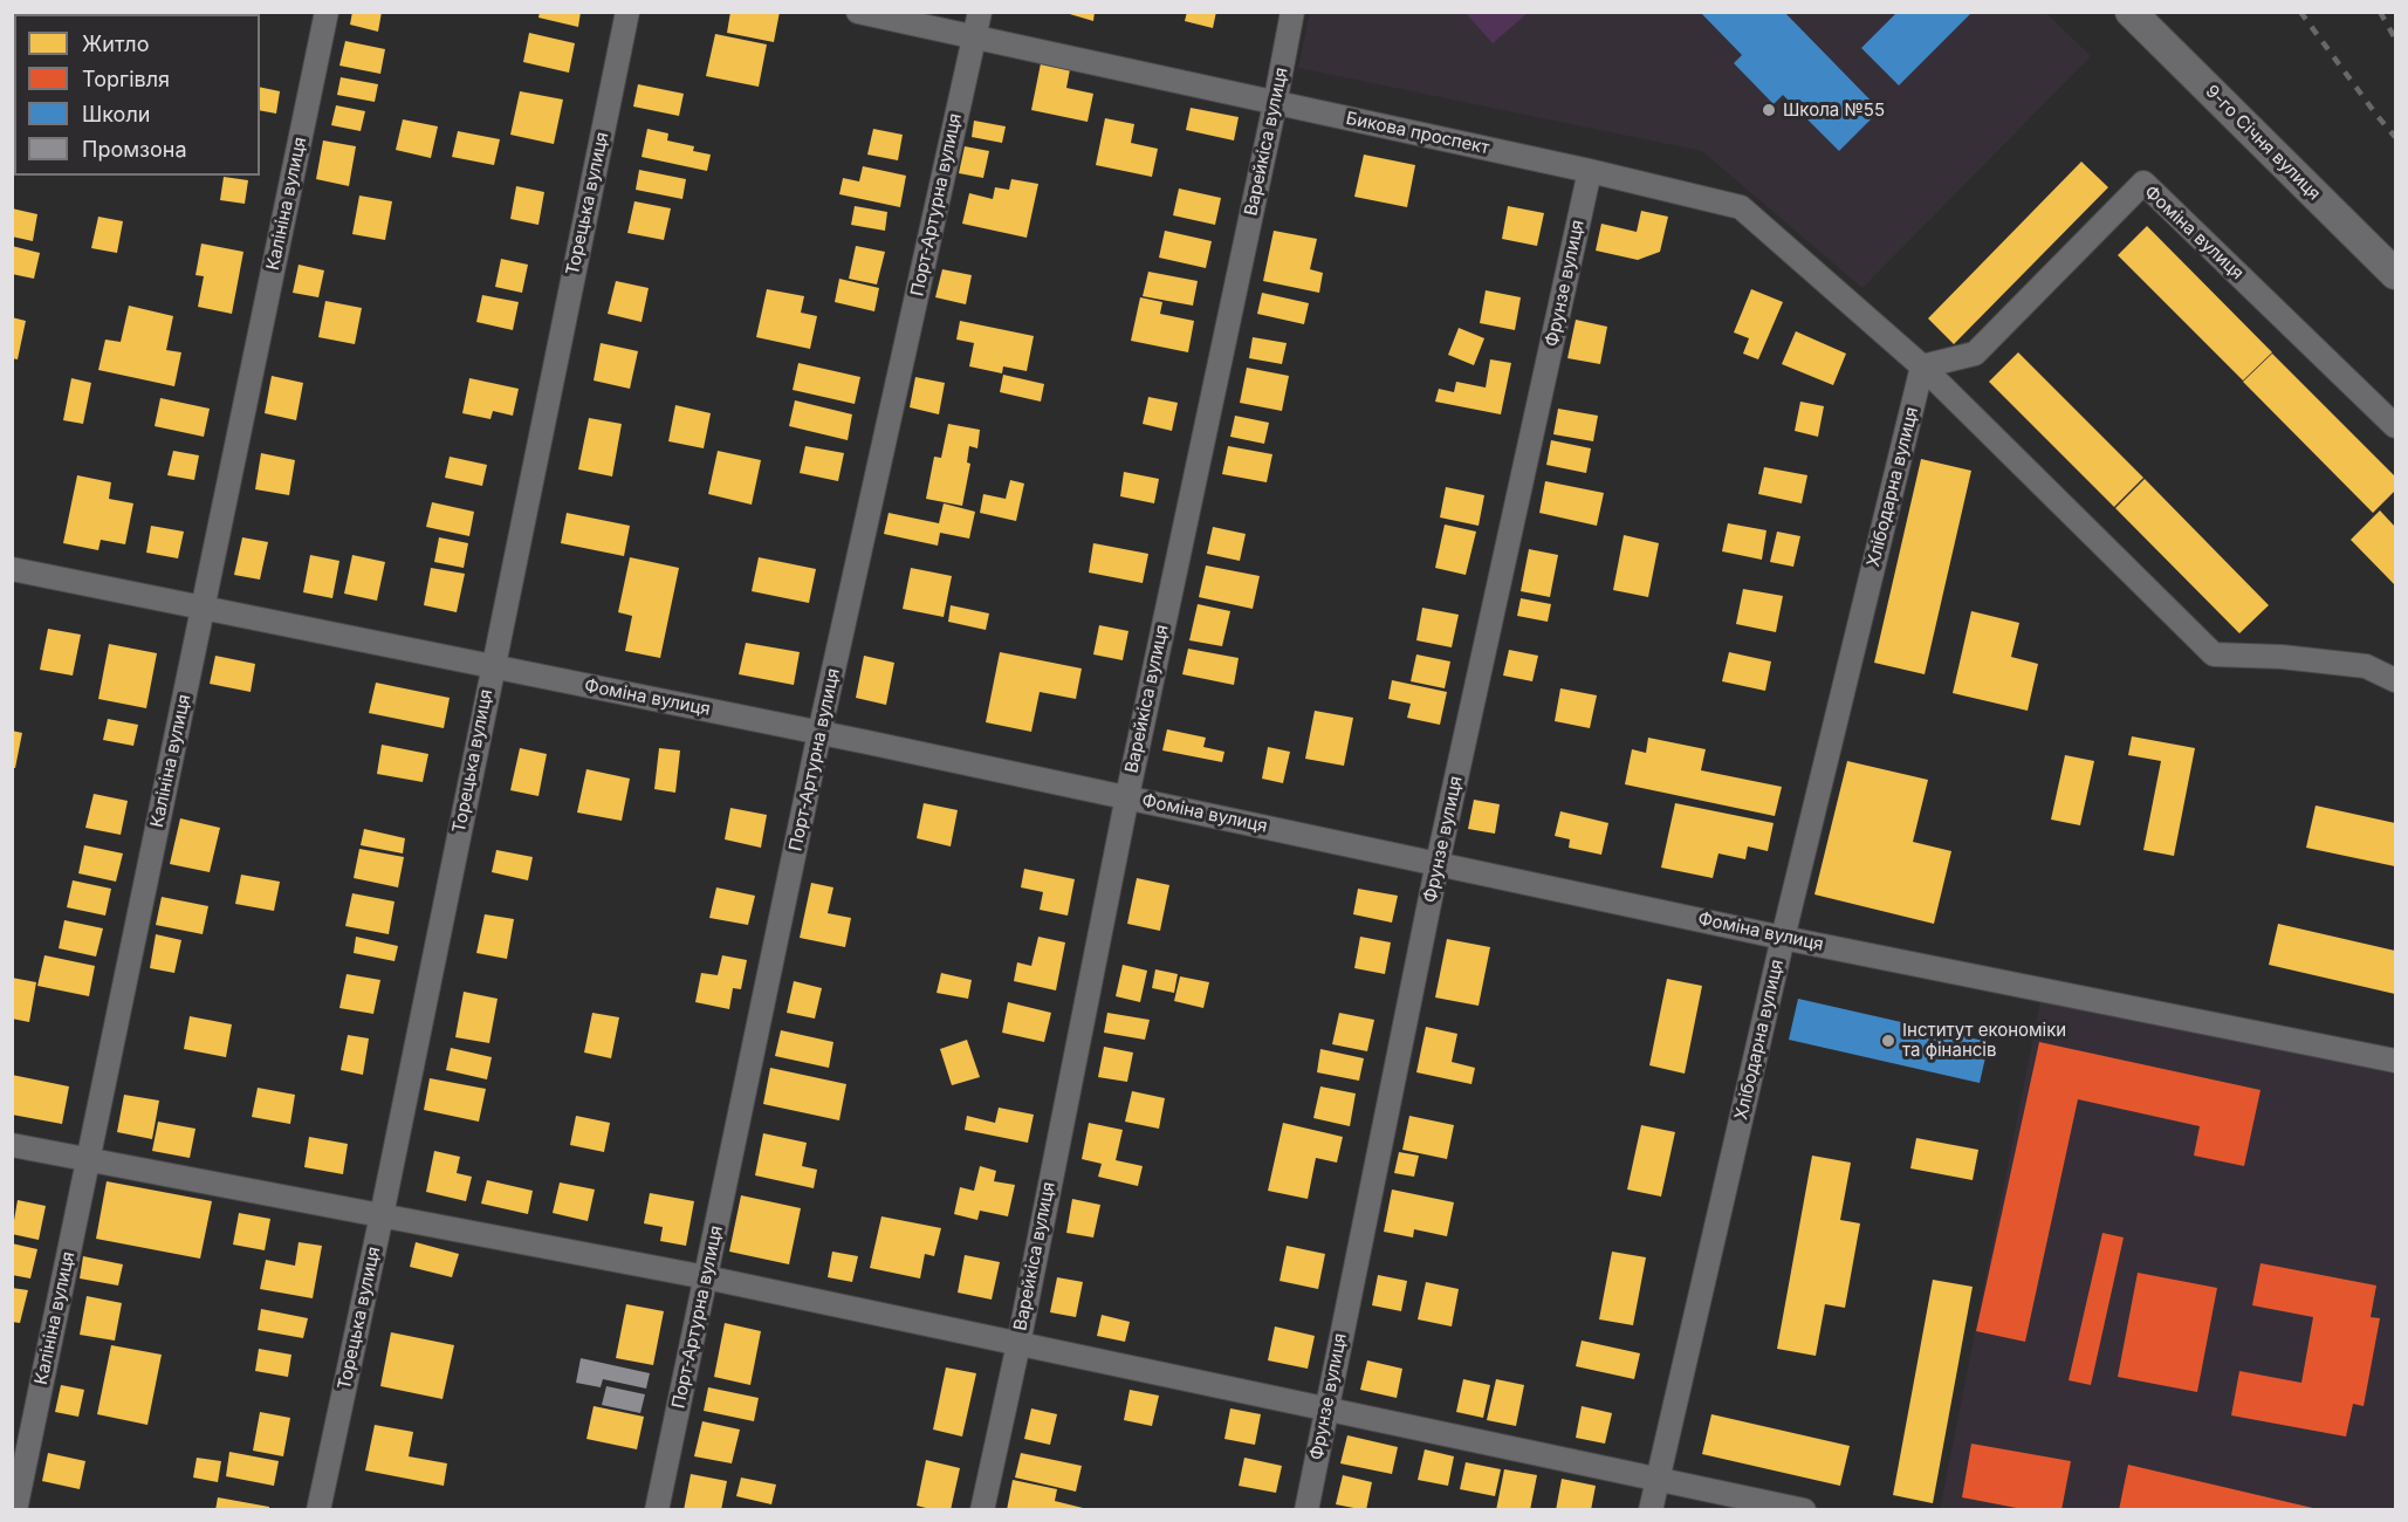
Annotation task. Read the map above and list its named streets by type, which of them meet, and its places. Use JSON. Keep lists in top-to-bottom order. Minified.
{"streets":{"street":["Бикова проспект","Варейкіса вулиця","9-го Січня вулиця","Калініна вулиця","Торецька вулиця","Порт-Артурна вулиця","Фоміна вулиця","Фрунзе вулиця","Хлібодарна вулиця"]},"crossings":[["Бикова проспект","Варейкіса вулиця"],["Бикова проспект","Порт-Артурна вулиця"],["Бикова проспект","Фоміна вулиця"],["Бикова проспект","Фрунзе вулиця"],["Бикова проспект","Хлібодарна вулиця"],["Варейкіса вулиця","Фоміна вулиця"],["Калініна вулиця","Фоміна вулиця"],["Торецька вулиця","Фоміна вулиця"],["Порт-Артурна вулиця","Фоміна вулиця"],["Фоміна вулиця","Фрунзе вулиця"],["Фоміна вулиця","Хлібодарна вулиця"]],"places":["Школа №55","Інститут економіки та фінансів"],"legend":["Житло","Торгівля","Школи","Промзона"]}
